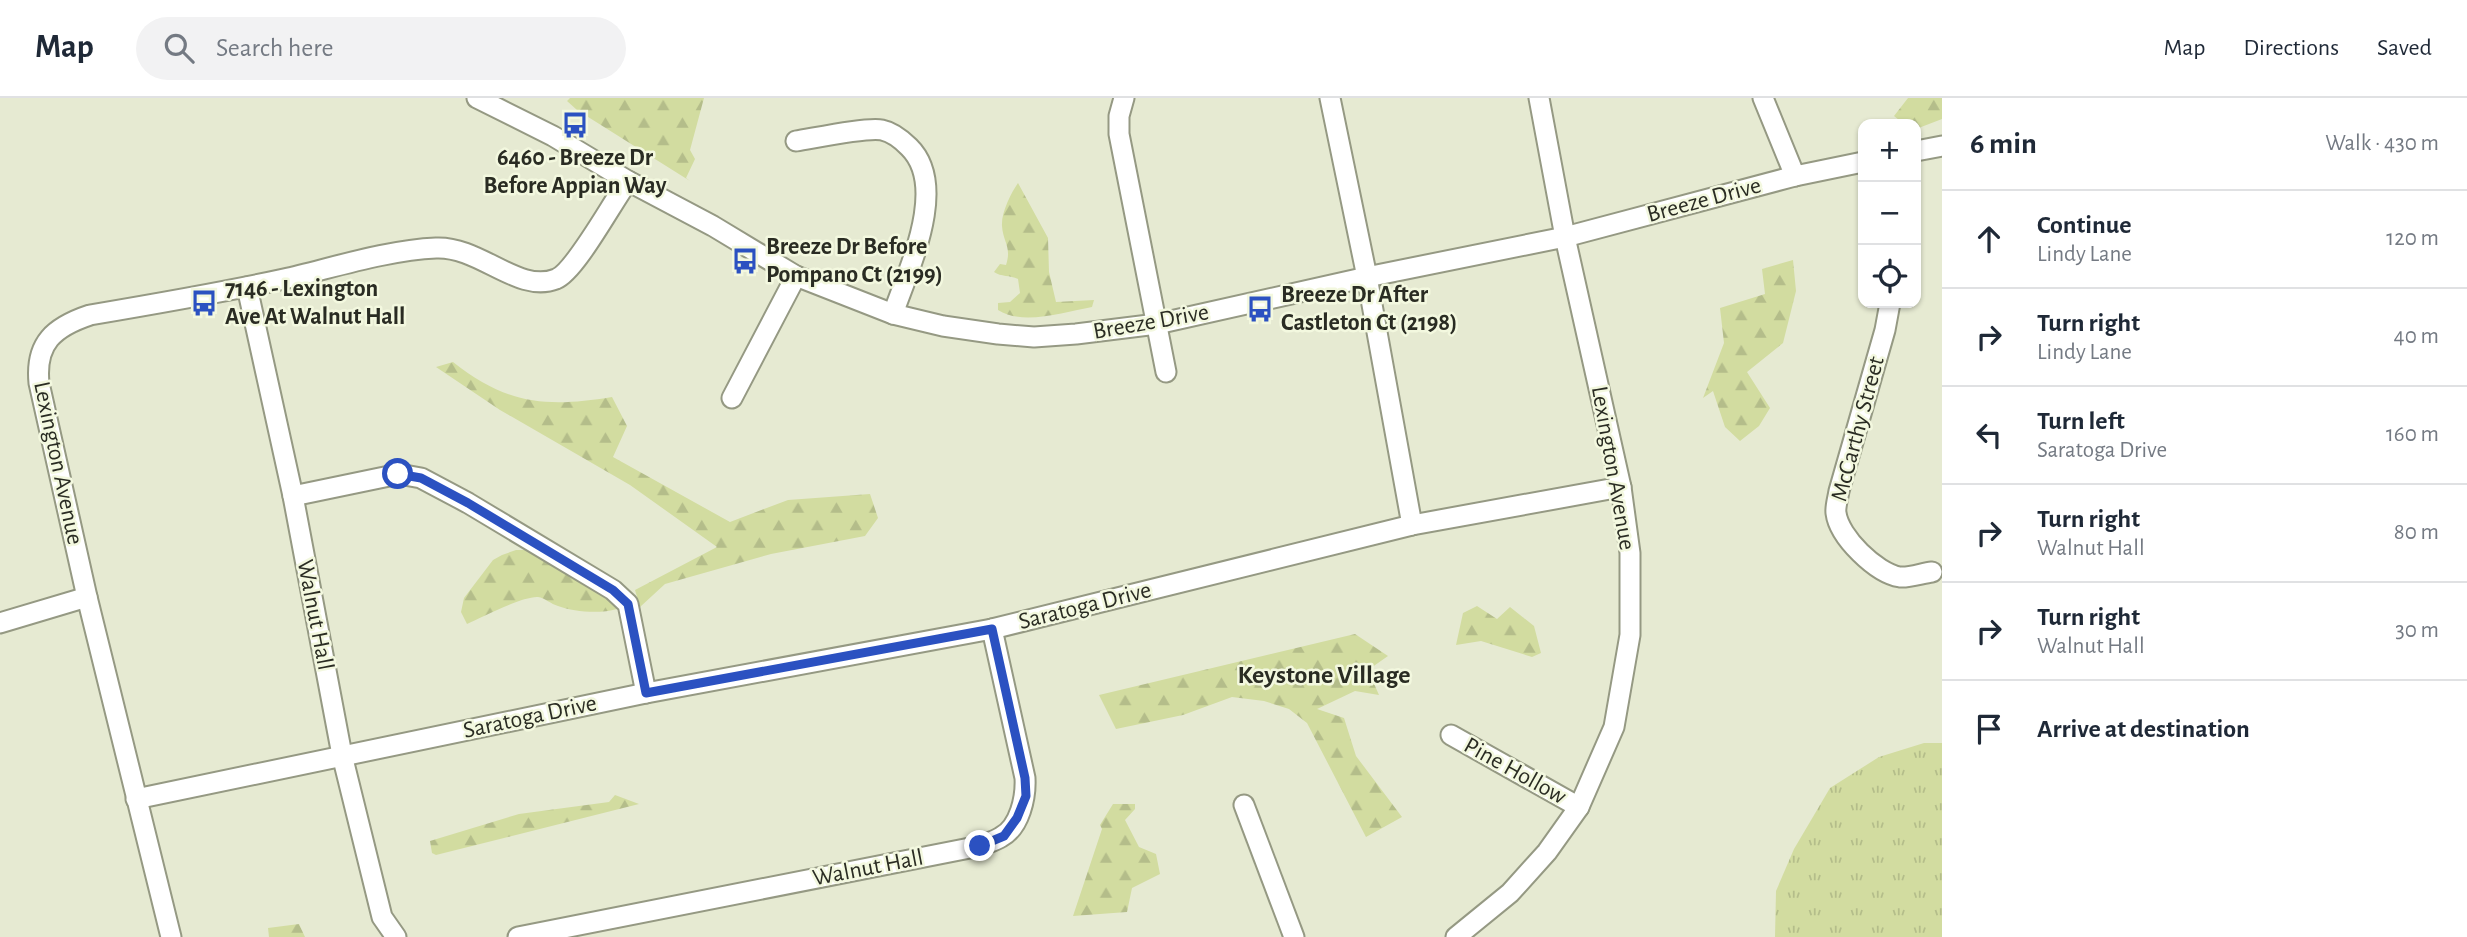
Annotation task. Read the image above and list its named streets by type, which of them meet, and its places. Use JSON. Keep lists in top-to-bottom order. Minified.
{"streets":{"street":["Breeze Drive","McCarthy Street","Lexington Avenue","Saratoga Drive","Walnut Hall","Pine Hollow"]},"crossings":[["Breeze Drive","Lexington Avenue"],["Lexington Avenue","Saratoga Drive"],["Lexington Avenue","Walnut Hall"],["Lexington Avenue","Pine Hollow"],["Saratoga Drive","Walnut Hall"]],"districts":["Keystone Village"],"places":{"bus stop":["6460 - Breeze Dr Before Appian Way","Breeze Dr Before Pompano Ct (2199)","7146 - Lexington Ave At Walnut Hall","Breeze Dr After Castleton Ct (2198)"]},"page":{"header":"Map","search":"Search here","nav":["Map","Directions","Saved"],"heading":["6 min","Walk · 430 m"],"map_buttons":["+","−"],"list":[["Continue","Lindy Lane","120 m"],["Turn right","Lindy Lane","40 m"],["Turn left","Saratoga Drive","160 m"],["Turn right","Walnut Hall","80 m"],["Turn right","Walnut Hall","30 m"],"Arrive at destination"]}}
